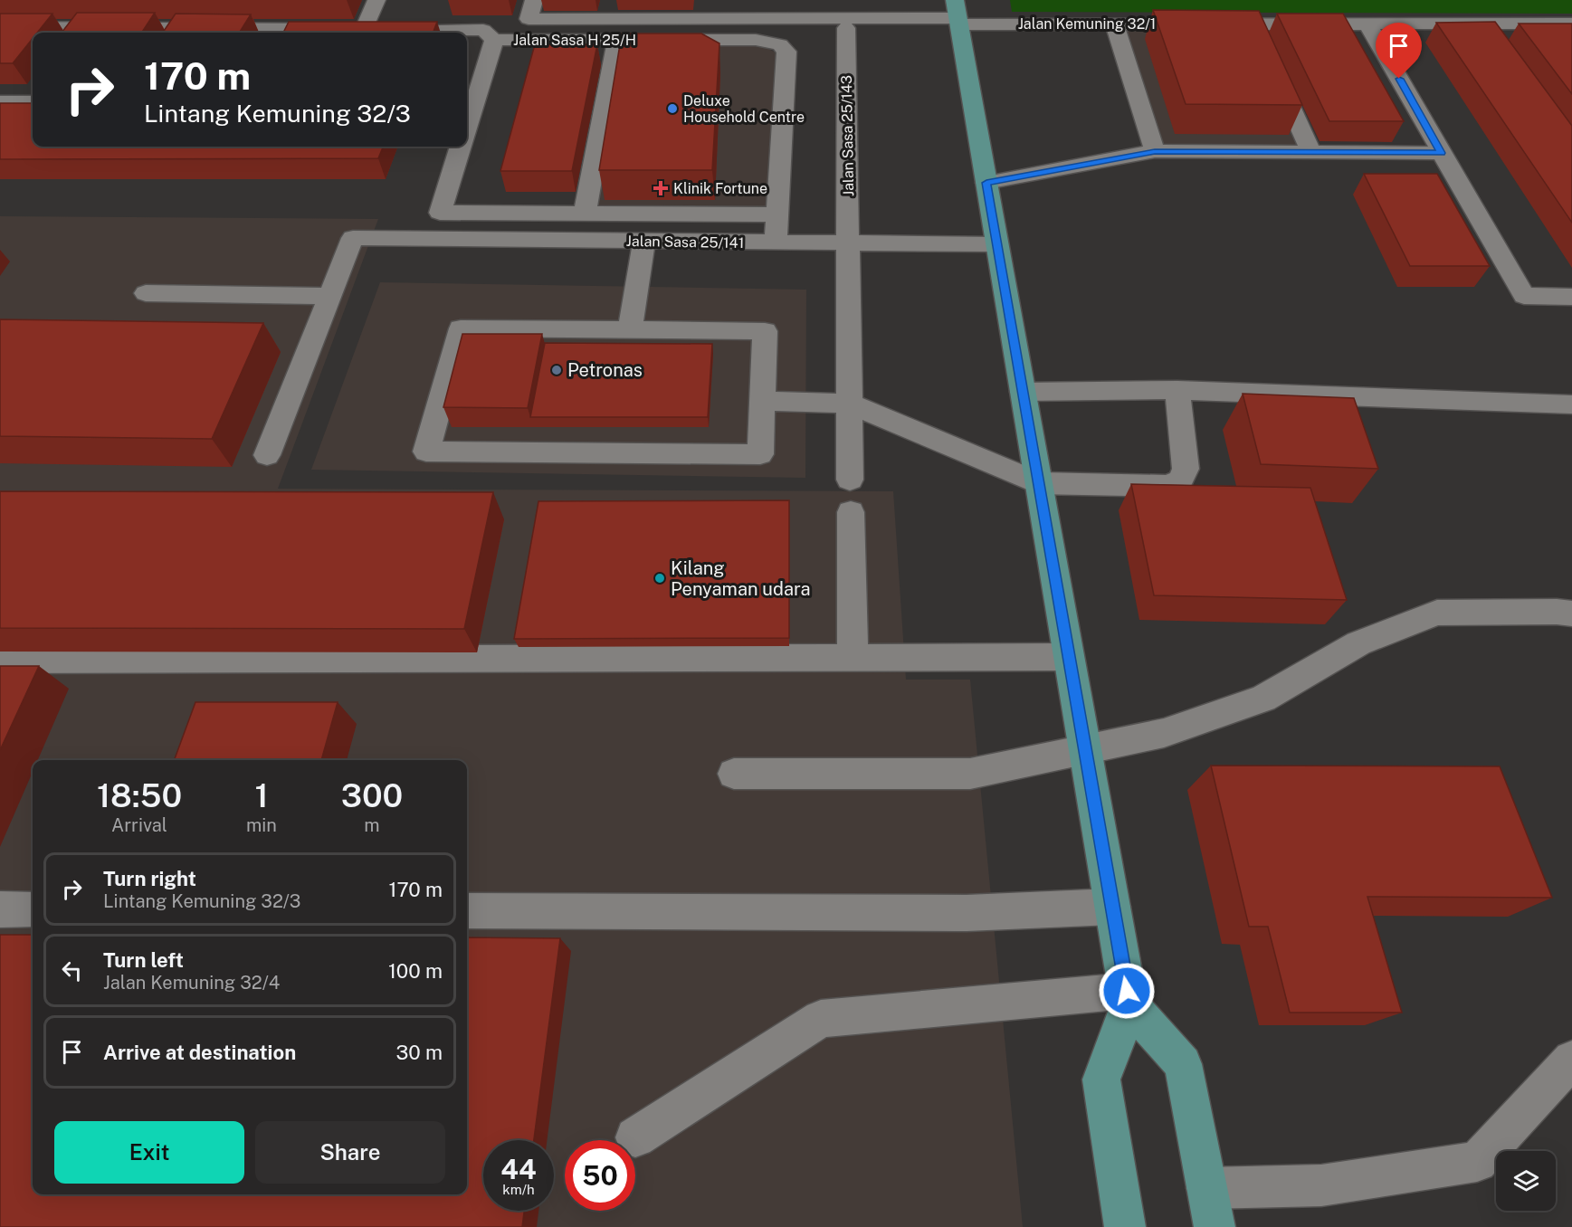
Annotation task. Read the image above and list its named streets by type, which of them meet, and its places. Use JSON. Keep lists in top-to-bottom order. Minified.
{"streets":{"street":["Jalan Kemuning 32/1","Jalan Sasa H 25/H","Jalan Sasa 25/143","Jalan Sasa 25/141"]},"crossings":[["Jalan Sasa H 25/H","Jalan Sasa 25/141"],["Jalan Sasa 25/143","Jalan Sasa 25/141"]],"places":{"other":["Deluxe Household Centre","Petronas","Kilang Penyaman udara"],"health":["Klinik Fortune"]},"page":{"turn":["170 m","Lintang Kemuning 32/3"],"eta":["18:50","Arrival","1","min","300","m"],"list":[{"name":"Turn right","note":"Lintang Kemuning 32/3","value":"170 m"},{"name":"Turn left","note":"Jalan Kemuning 32/4","value":"100 m"},{"name":"Arrive at destination","value":"30 m"}],"buttons":["Exit","Share"],"speed":"44 km/h","limit":"50"}}
